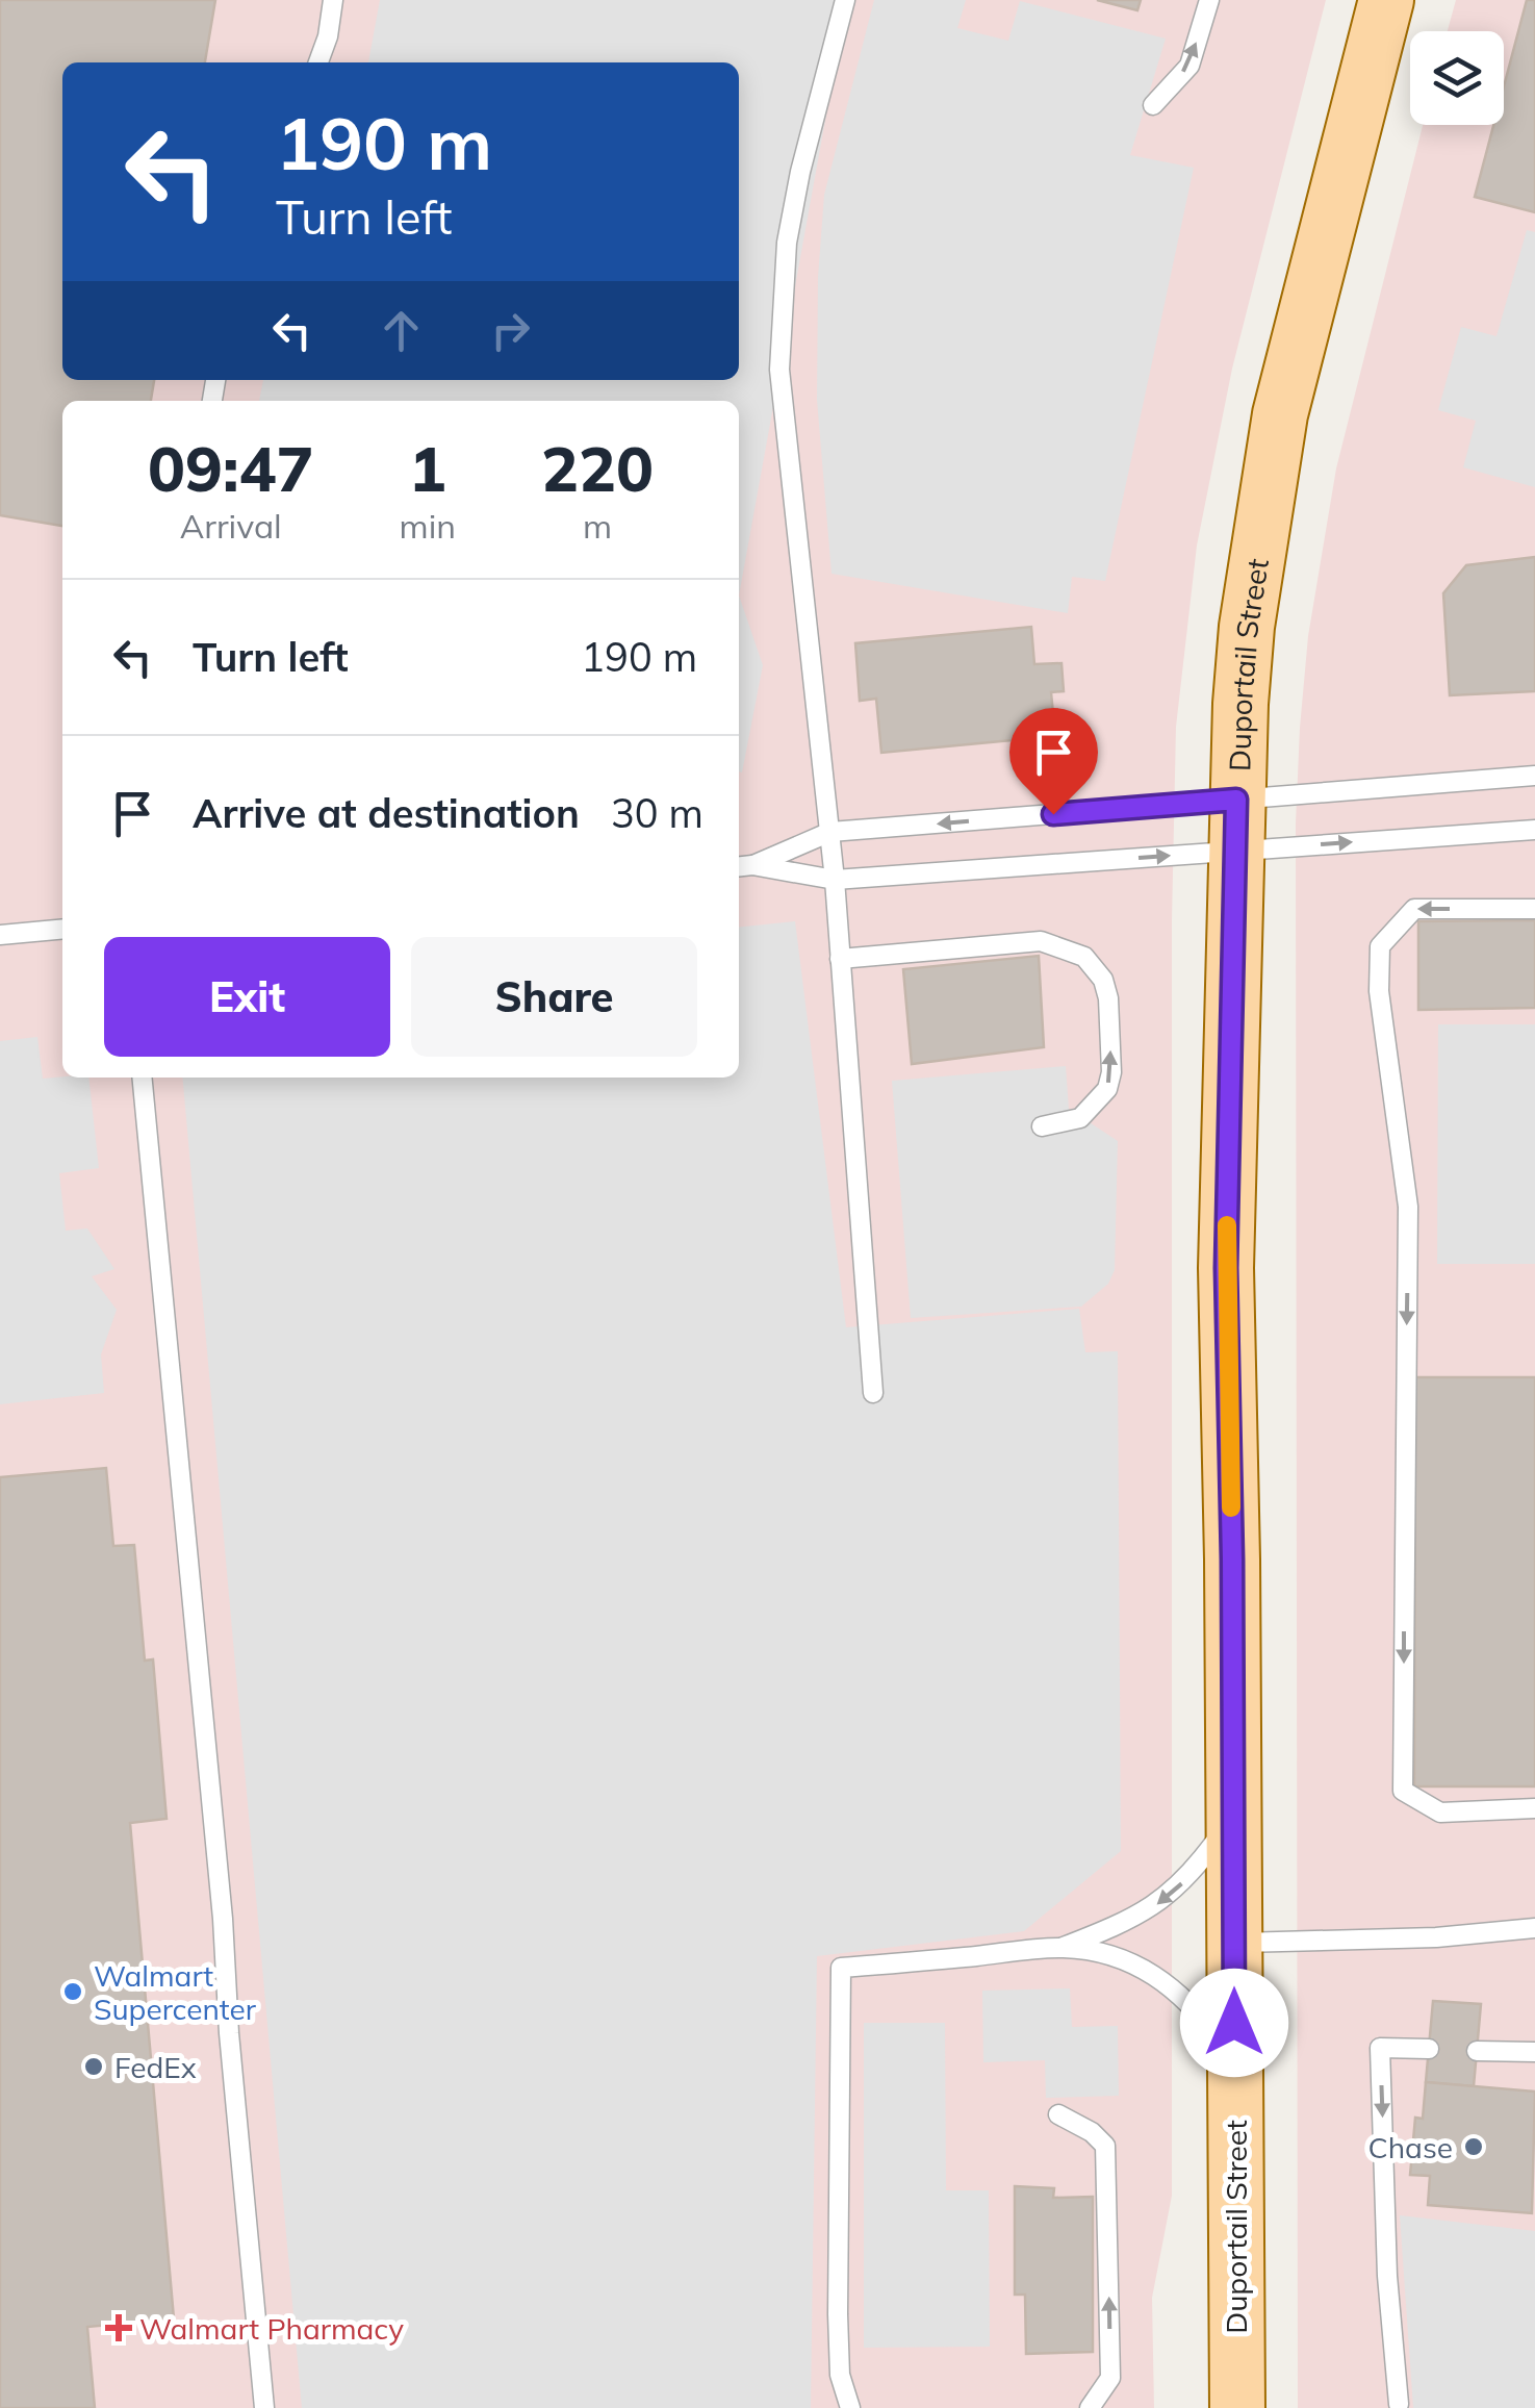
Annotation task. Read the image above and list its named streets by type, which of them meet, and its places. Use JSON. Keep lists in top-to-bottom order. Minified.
{"streets":{"main road":["Duportail Street"]},"places":{"other":["Walmart Supercenter","FedEx","Chase"],"health":["Walmart Pharmacy"]},"page":{"turn":["190 m","Turn left"],"eta":["09:47","Arrival","1","min","220","m"],"list":[{"name":"Turn left","value":"190 m"},{"name":"Arrive at destination","value":"30 m"}],"buttons":["Exit","Share"]}}
